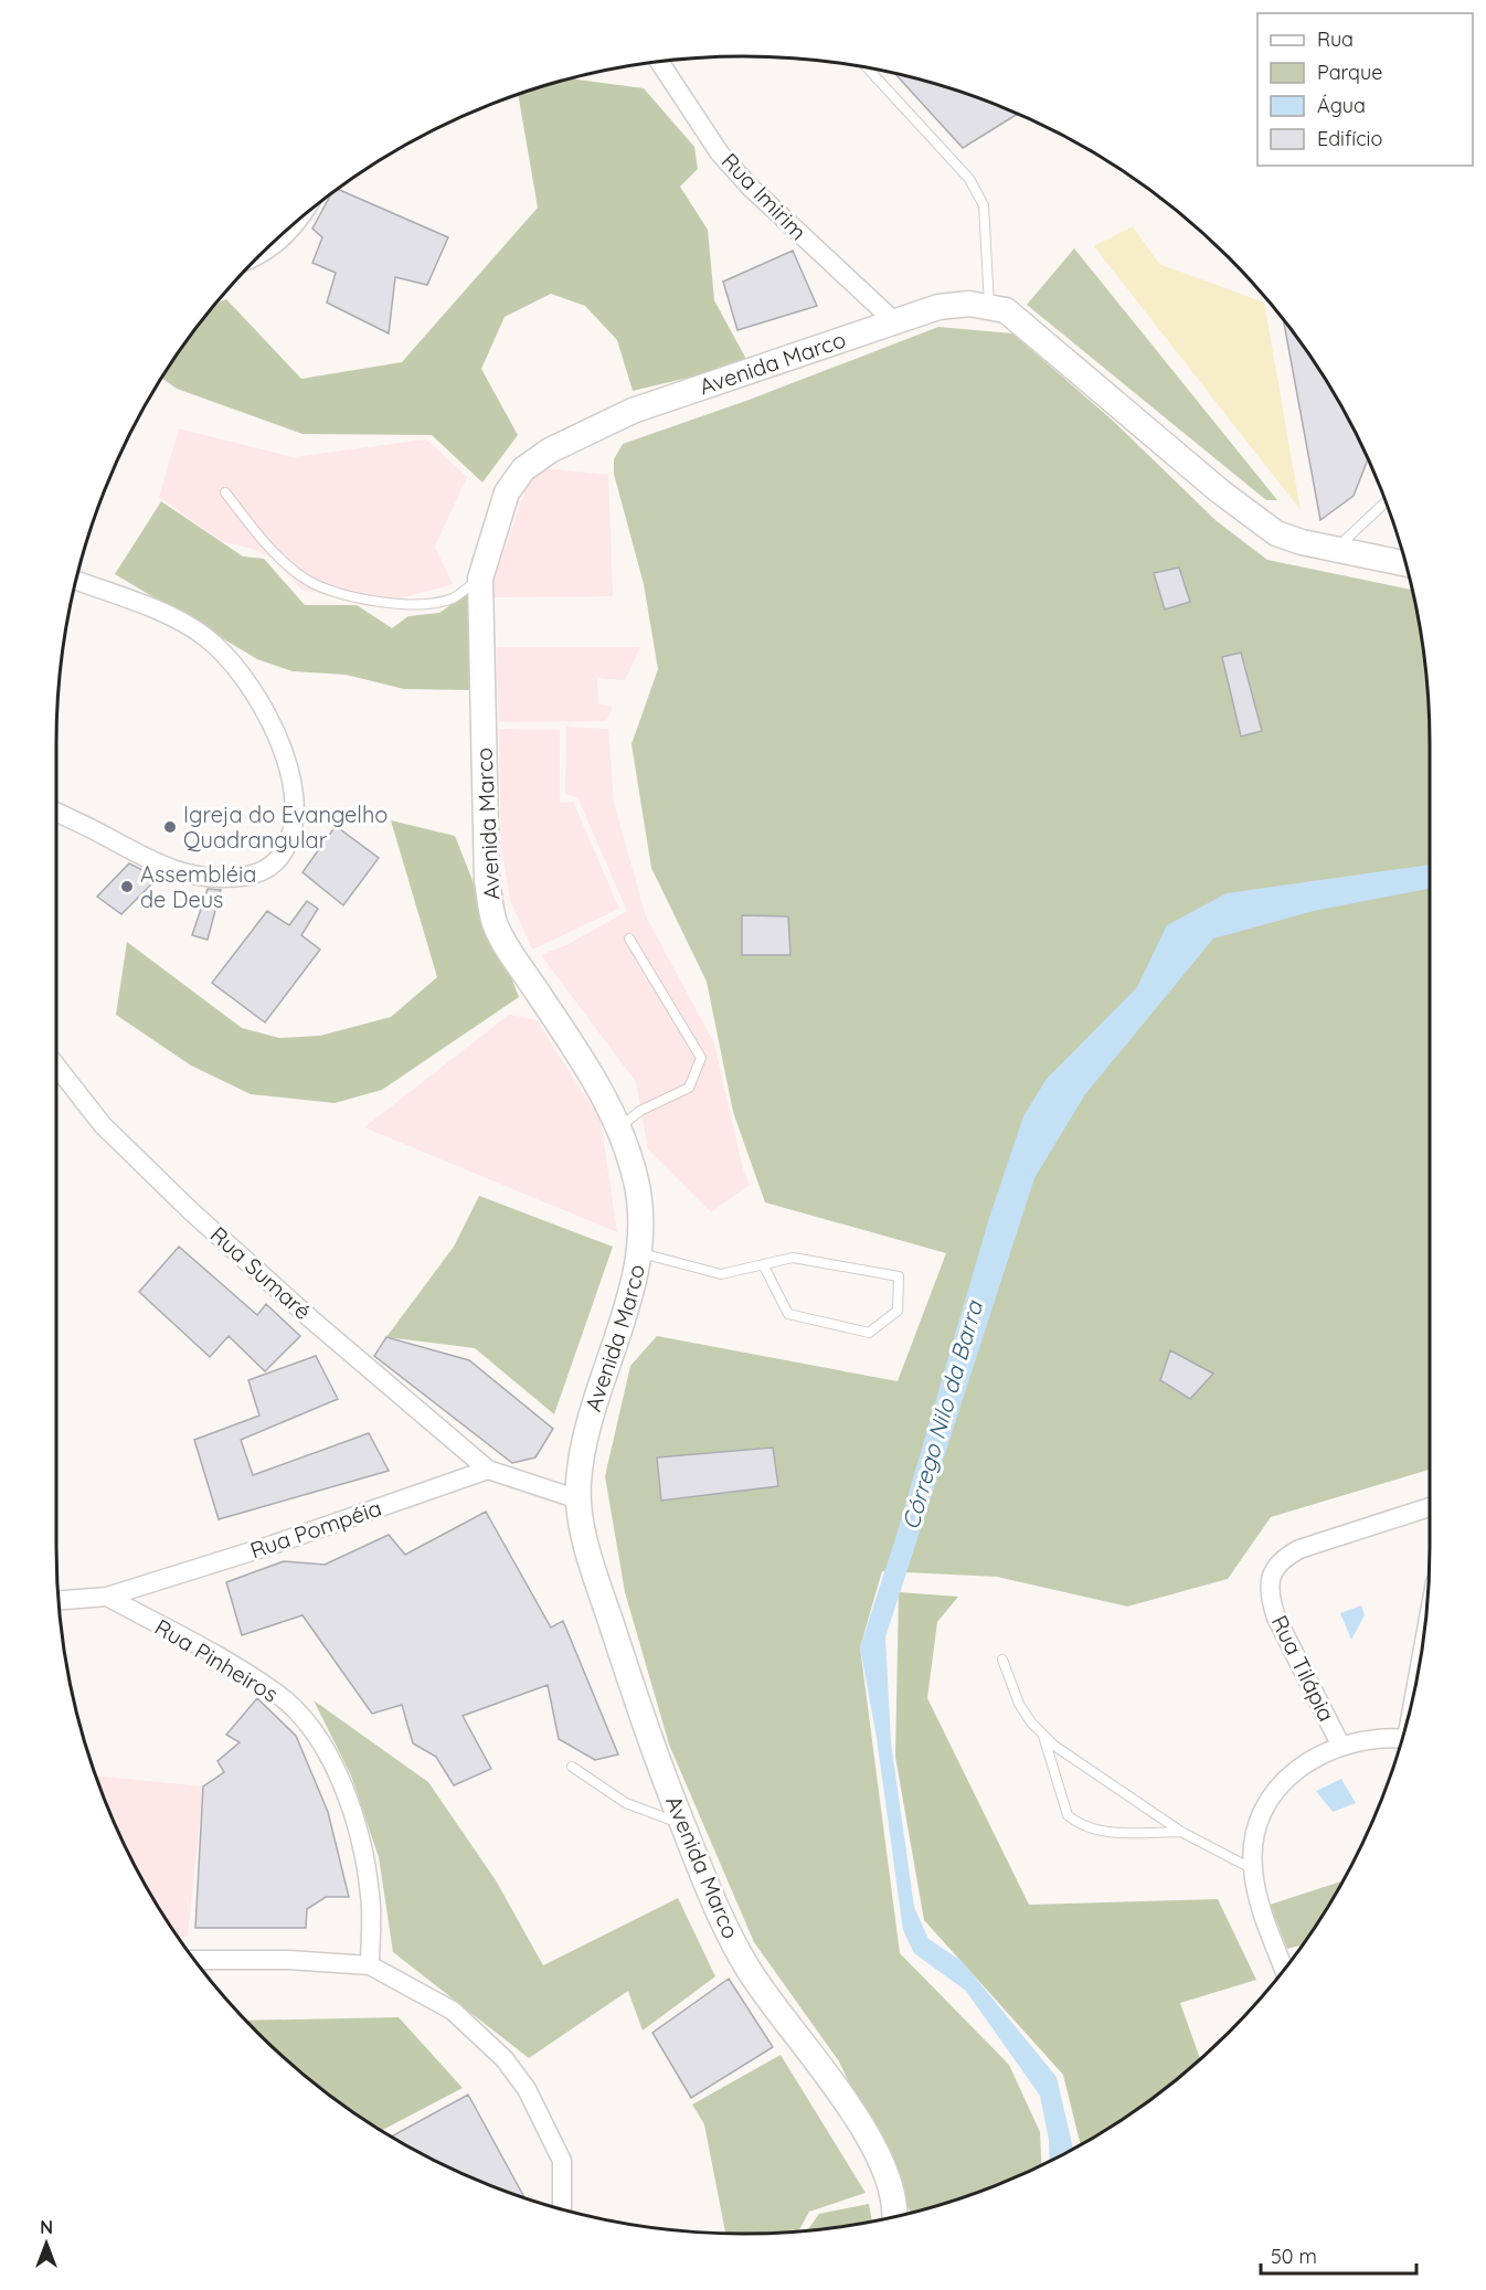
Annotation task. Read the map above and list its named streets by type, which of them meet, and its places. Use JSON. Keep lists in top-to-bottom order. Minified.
{"streets":{"main road":["Avenida Marco"],"street":["Rua Imirim","Rua Sumaré","Rua Pompéia","Rua Pinheiros","Rua Tilápia"]},"crossings":[["Rua Imirim","Avenida Marco"],["Rua Sumaré","Rua Pompéia"],["Rua Pompéia","Rua Pinheiros"]],"water":["Córrego Nilo da Barra"],"places":["Igreja do Evangelho Quadrangular","Assembléia de Deus"],"legend":["Rua","Parque","Água","Edifício"],"scale_bar":"50 m","north":"top"}
